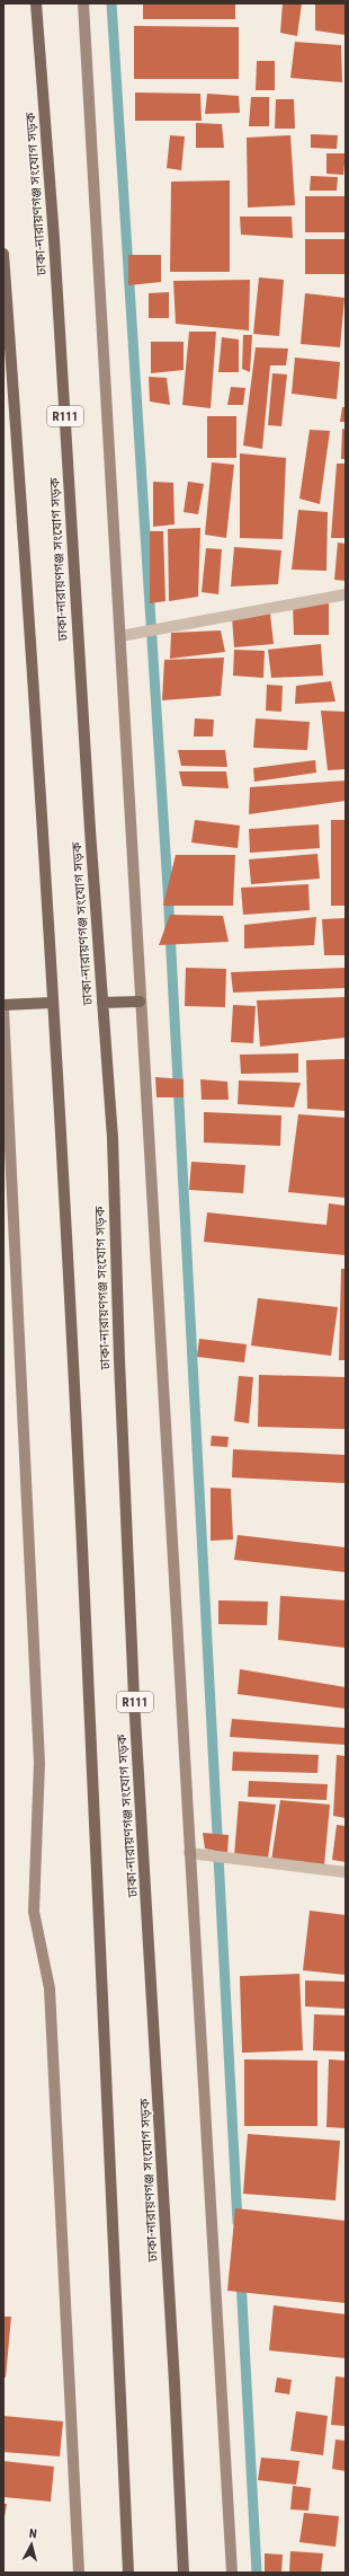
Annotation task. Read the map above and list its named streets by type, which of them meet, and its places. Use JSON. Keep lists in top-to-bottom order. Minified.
{"streets":{"main road":["ঢাকা-নারায়ণগঞ্জ সংযোগ সড়ক","R111"]},"north":"top"}
